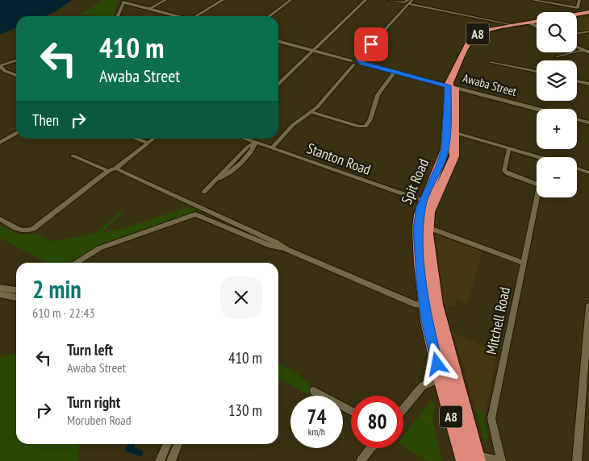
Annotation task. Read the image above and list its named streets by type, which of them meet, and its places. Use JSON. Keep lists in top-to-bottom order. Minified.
{"streets":{"highway":["A8","Spit Road"],"street":["Awaba Street","Stanton Road","Mitchell Road"]},"crossings":[["Awaba Street","Spit Road"],["Stanton Road","Spit Road"]],"page":{"map_buttons":["+","−"],"turn":["410 m","Awaba Street"],"then":"Then","heading":["2 min","610 m · 22:43"],"list":[{"name":"Turn left","note":"Awaba Street","value":"410 m"},{"name":"Turn right","note":"Moruben Road","value":"130 m"}],"speed":"74 km/h","limit":"80"}}
